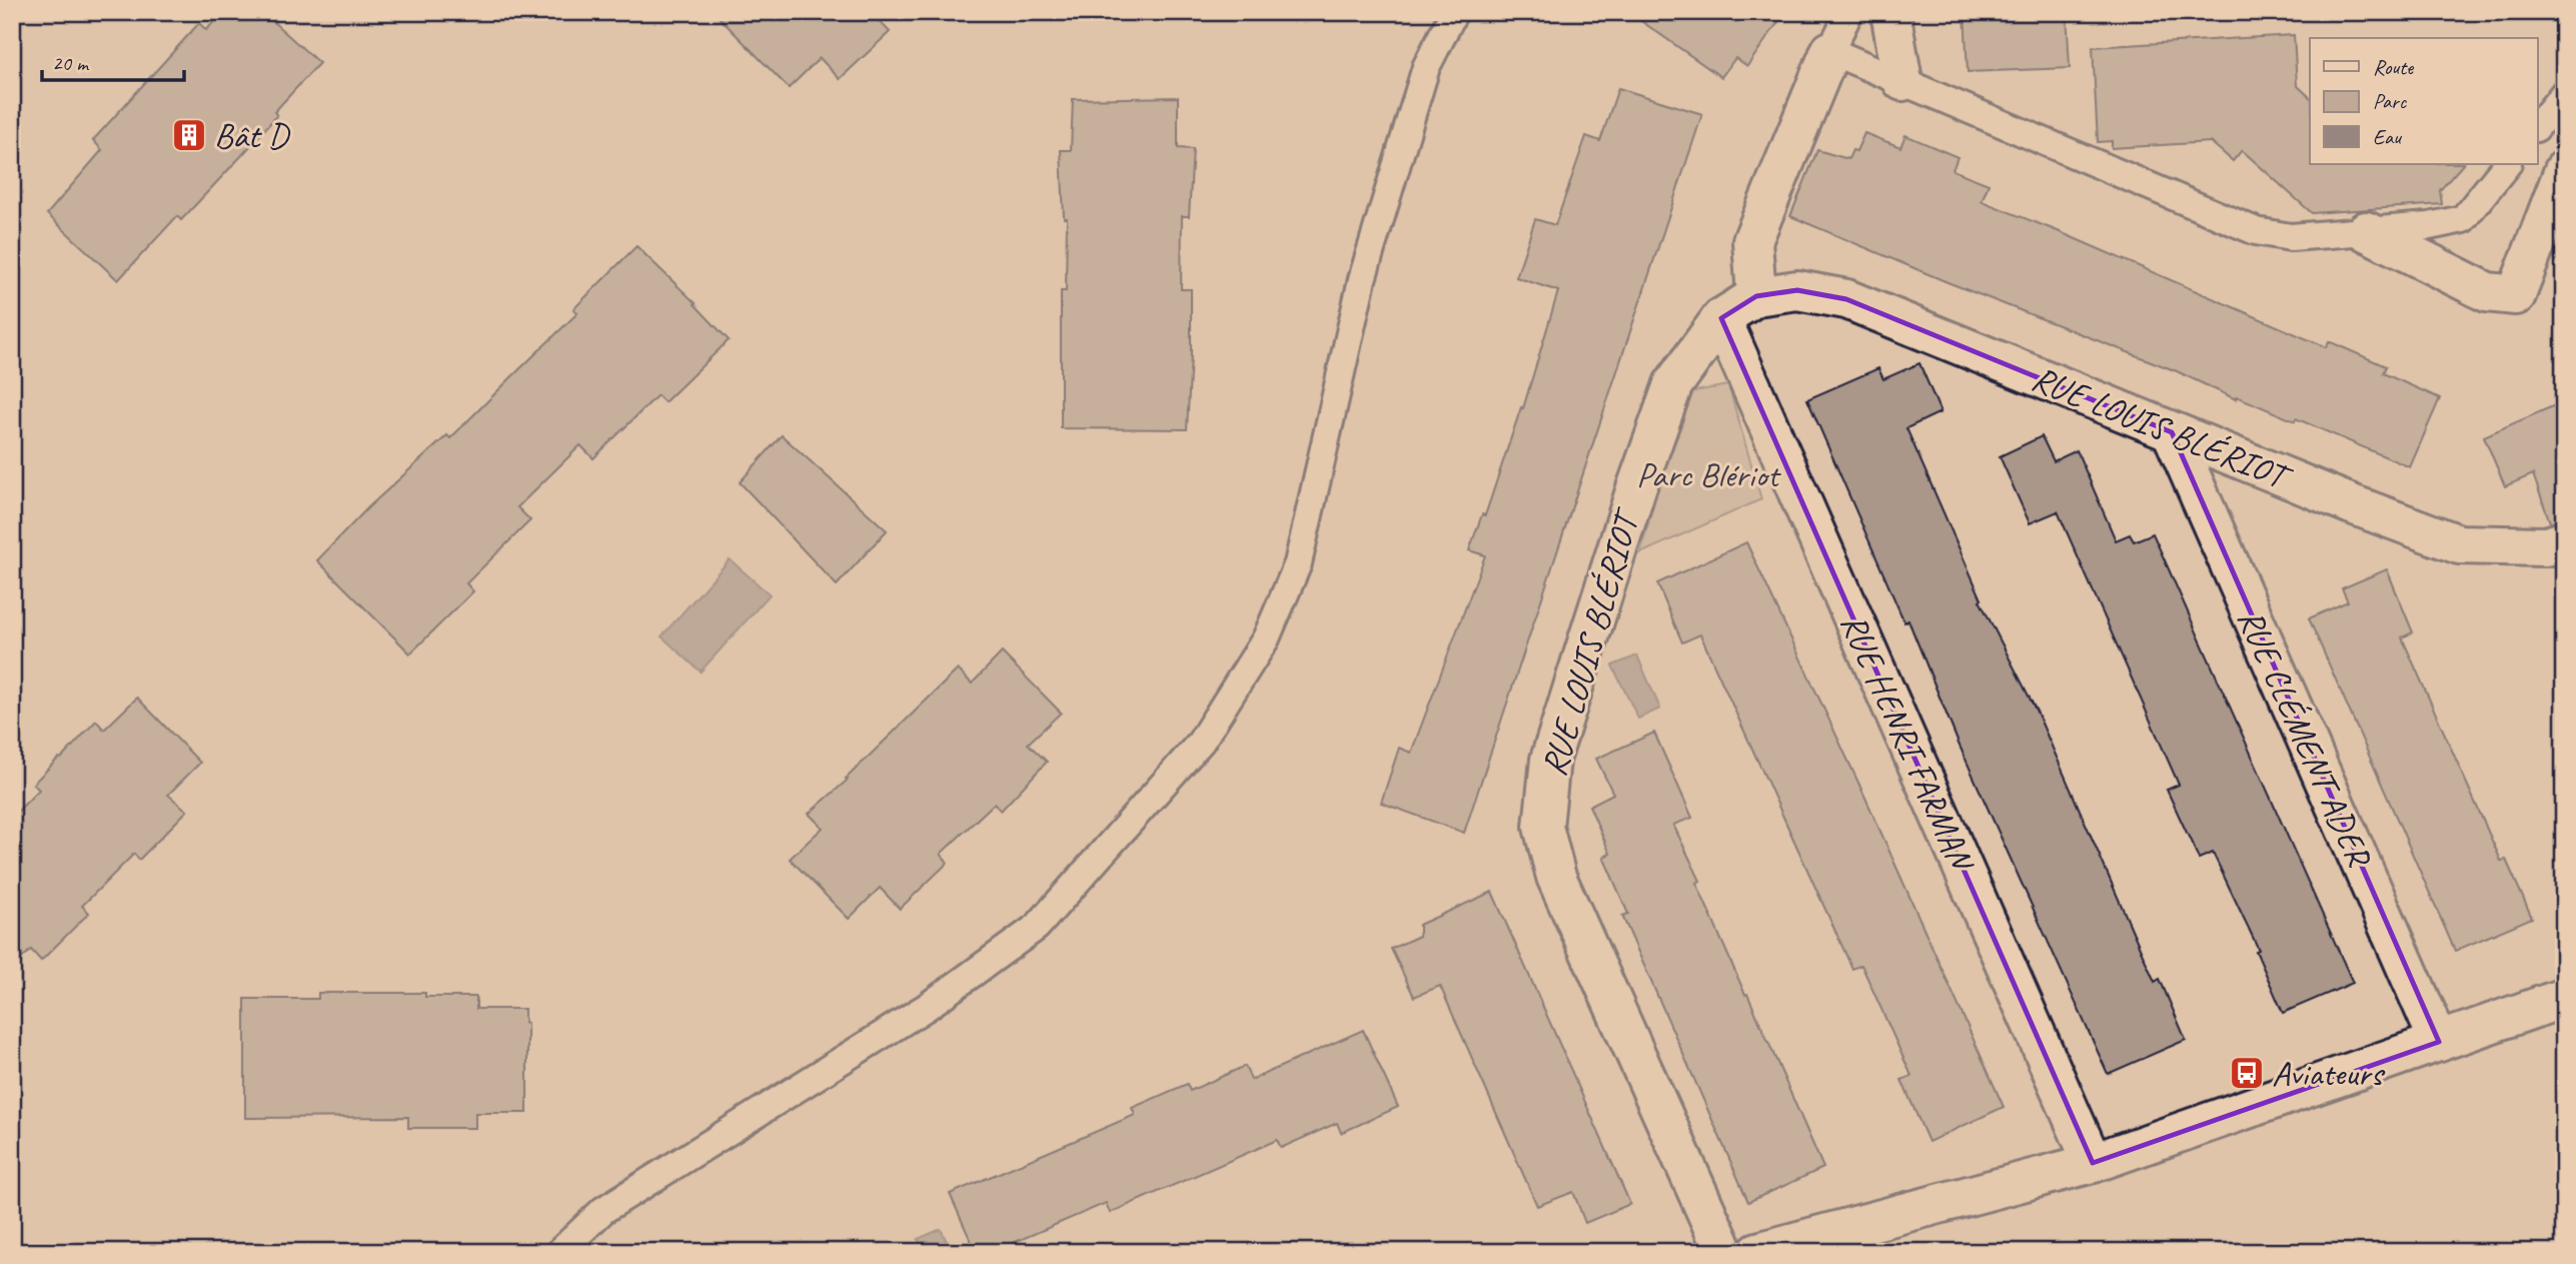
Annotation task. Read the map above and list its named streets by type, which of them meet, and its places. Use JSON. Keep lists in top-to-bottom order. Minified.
{"streets":{"street":["RUE LOUIS BLÉRIOT","RUE CLÉMENT ADER","RUE HENRI FARMAN"]},"crossings":[["RUE LOUIS BLÉRIOT","RUE CLÉMENT ADER"],["RUE LOUIS BLÉRIOT","RUE HENRI FARMAN"]],"parks":["Parc Blériot"],"places":{"building":["Bât D"],"bus stop":["Aviateurs"]},"legend":["Route","Parc","Eau"],"scale_bar":"20 m"}
